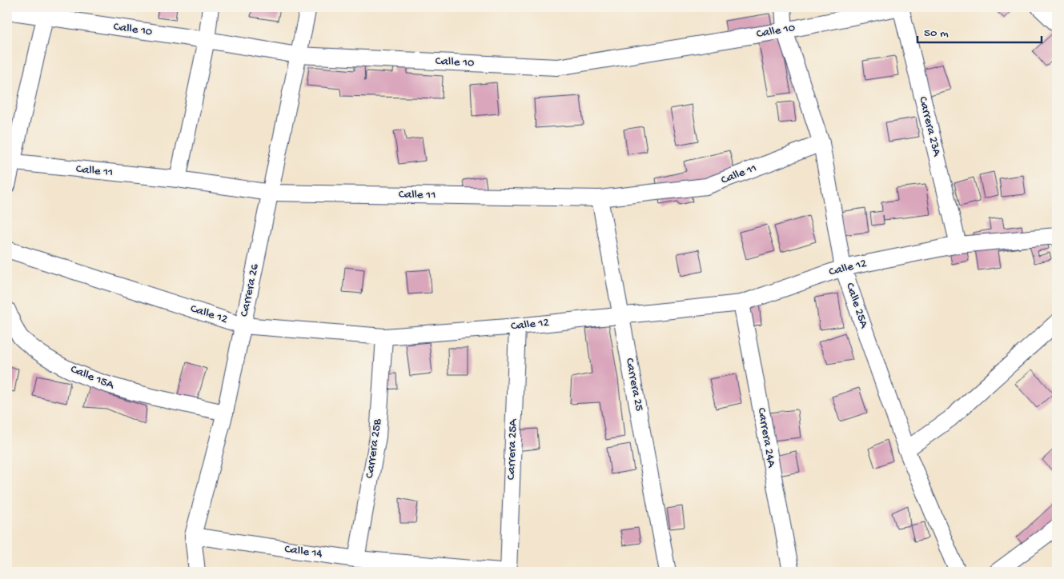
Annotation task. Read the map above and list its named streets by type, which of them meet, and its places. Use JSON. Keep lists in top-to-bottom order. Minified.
{"streets":{"street":["Calle 10","Carrera 23A","Calle 11","Calle 12","Carrera 26","Calle 25A","Calle 15A","Carrera 25","Carrera 24A","Carrera 25B","Carrera 25A","Calle 14"]},"crossings":[["Calle 10","Carrera 23A"],["Calle 10","Carrera 26"],["Calle 10","Calle 25A"],["Carrera 23A","Calle 12"],["Calle 11","Carrera 26"],["Calle 11","Calle 25A"],["Calle 11","Carrera 25"],["Calle 12","Carrera 26"],["Calle 12","Calle 25A"],["Calle 12","Carrera 25"],["Calle 12","Carrera 24A"],["Calle 12","Carrera 25B"],["Calle 12","Carrera 25A"],["Carrera 26","Calle 15A"],["Carrera 26","Calle 14"],["Carrera 25B","Calle 14"],["Carrera 25A","Calle 14"]],"scale_bar":"50 m"}
